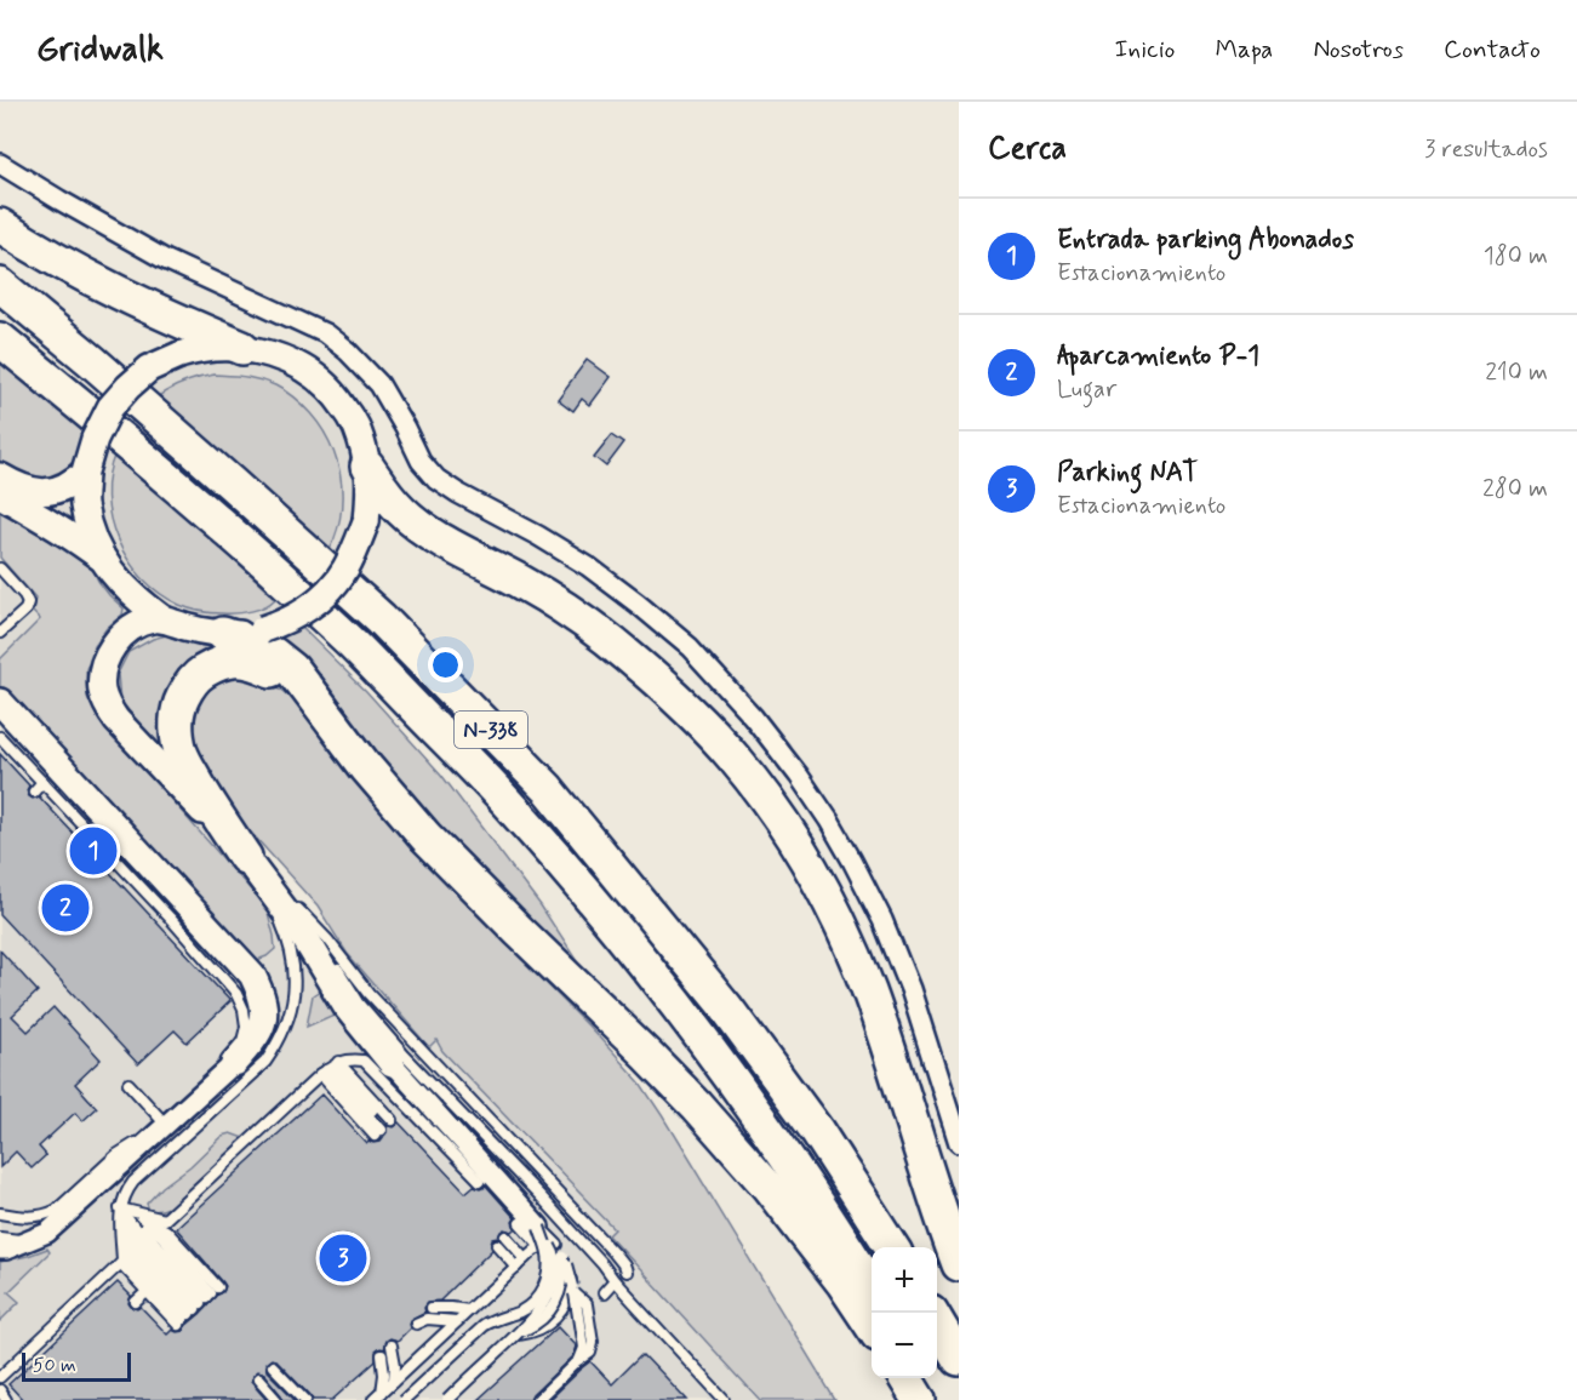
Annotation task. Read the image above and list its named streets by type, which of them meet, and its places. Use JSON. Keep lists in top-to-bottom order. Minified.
{"streets":{"highway":["N-338"]},"scale_bar":"50 m","page":{"header":"Gridwalk","nav":["Inicio","Mapa","Nosotros","Contacto"],"heading":["Cerca","3 resultados"],"list":[{"mark":"1","name":"Entrada parking Abonados","note":"Estacionamiento","value":"180 m"},{"mark":"2","name":"Aparcamiento P-1","note":"Lugar","value":"210 m"},{"mark":"3","name":"Parking NAT","note":"Estacionamiento","value":"280 m"}],"pins":["1","2","3"],"map_buttons":["+","−"],"scale":"50 m"}}
